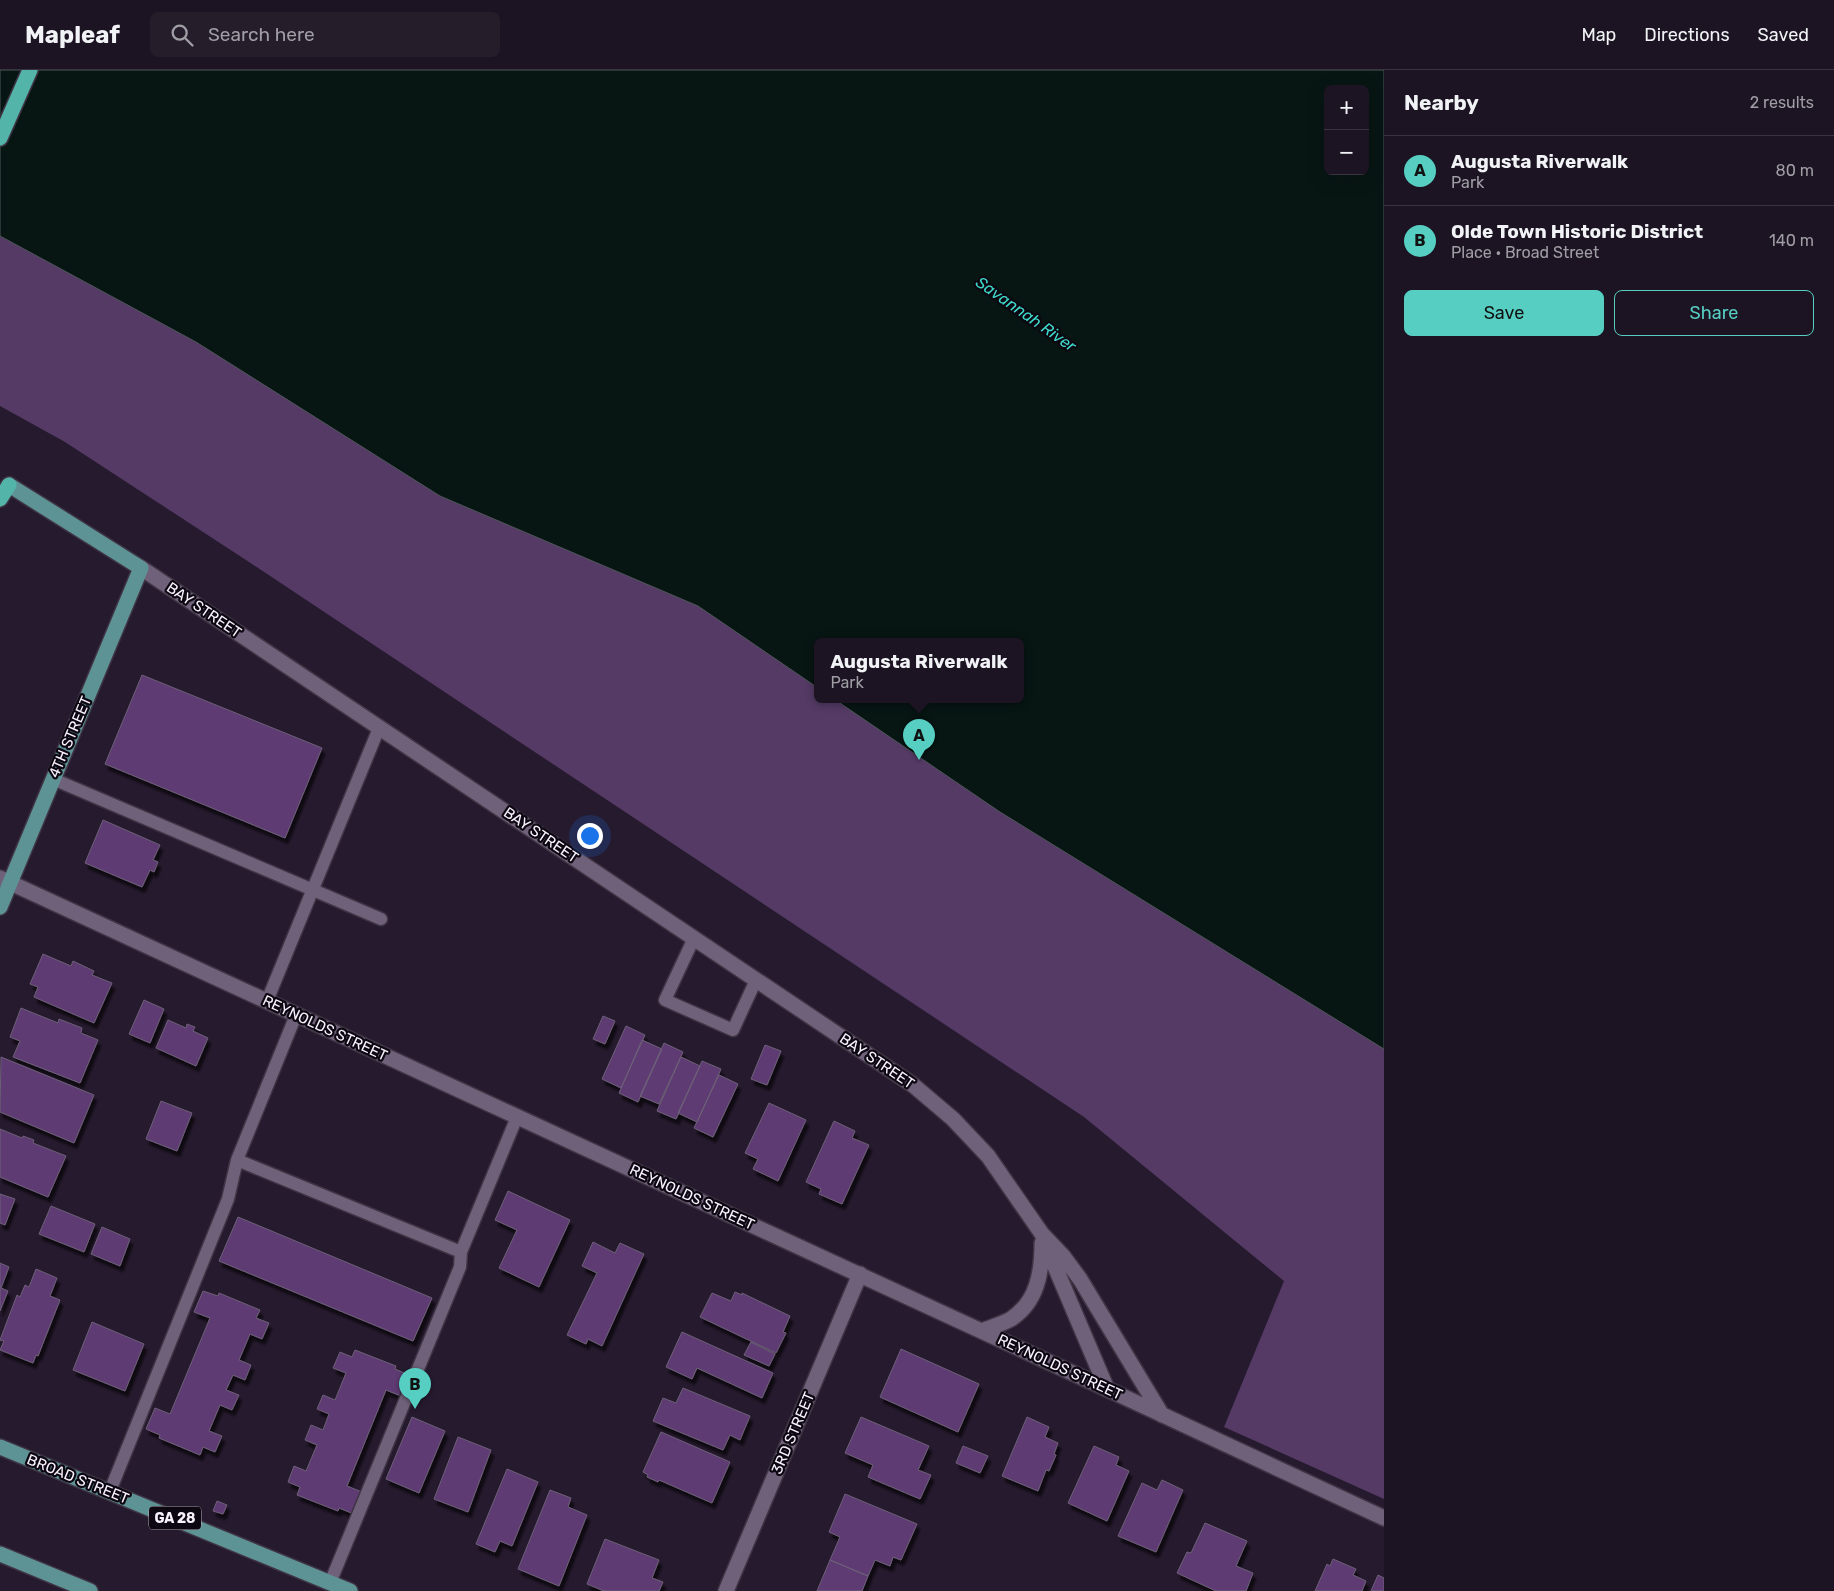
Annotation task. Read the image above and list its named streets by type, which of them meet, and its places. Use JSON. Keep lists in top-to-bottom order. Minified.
{"streets":{"main road":["BAY STREET","4TH STREET","REYNOLDS STREET","3RD STREET","BROAD STREET","GA 28"]},"crossings":[["BAY STREET","4TH STREET"],["BAY STREET","REYNOLDS STREET"],["4TH STREET","REYNOLDS STREET"],["REYNOLDS STREET","3RD STREET"]],"water":["Savannah River"],"page":{"header":"Mapleaf","search":"Search here","nav":["Map","Directions","Saved"],"heading":["Nearby","2 results"],"map_buttons":["+","−"],"list":[{"mark":"A","name":"Augusta Riverwalk","note":"Park","value":"80 m"},{"mark":"B","name":"Olde Town Historic District","note":"Place · Broad Street","value":"140 m"}],"buttons":["Save","Share"],"popup":["Augusta Riverwalk","Park"],"pins":["A","B"]}}
